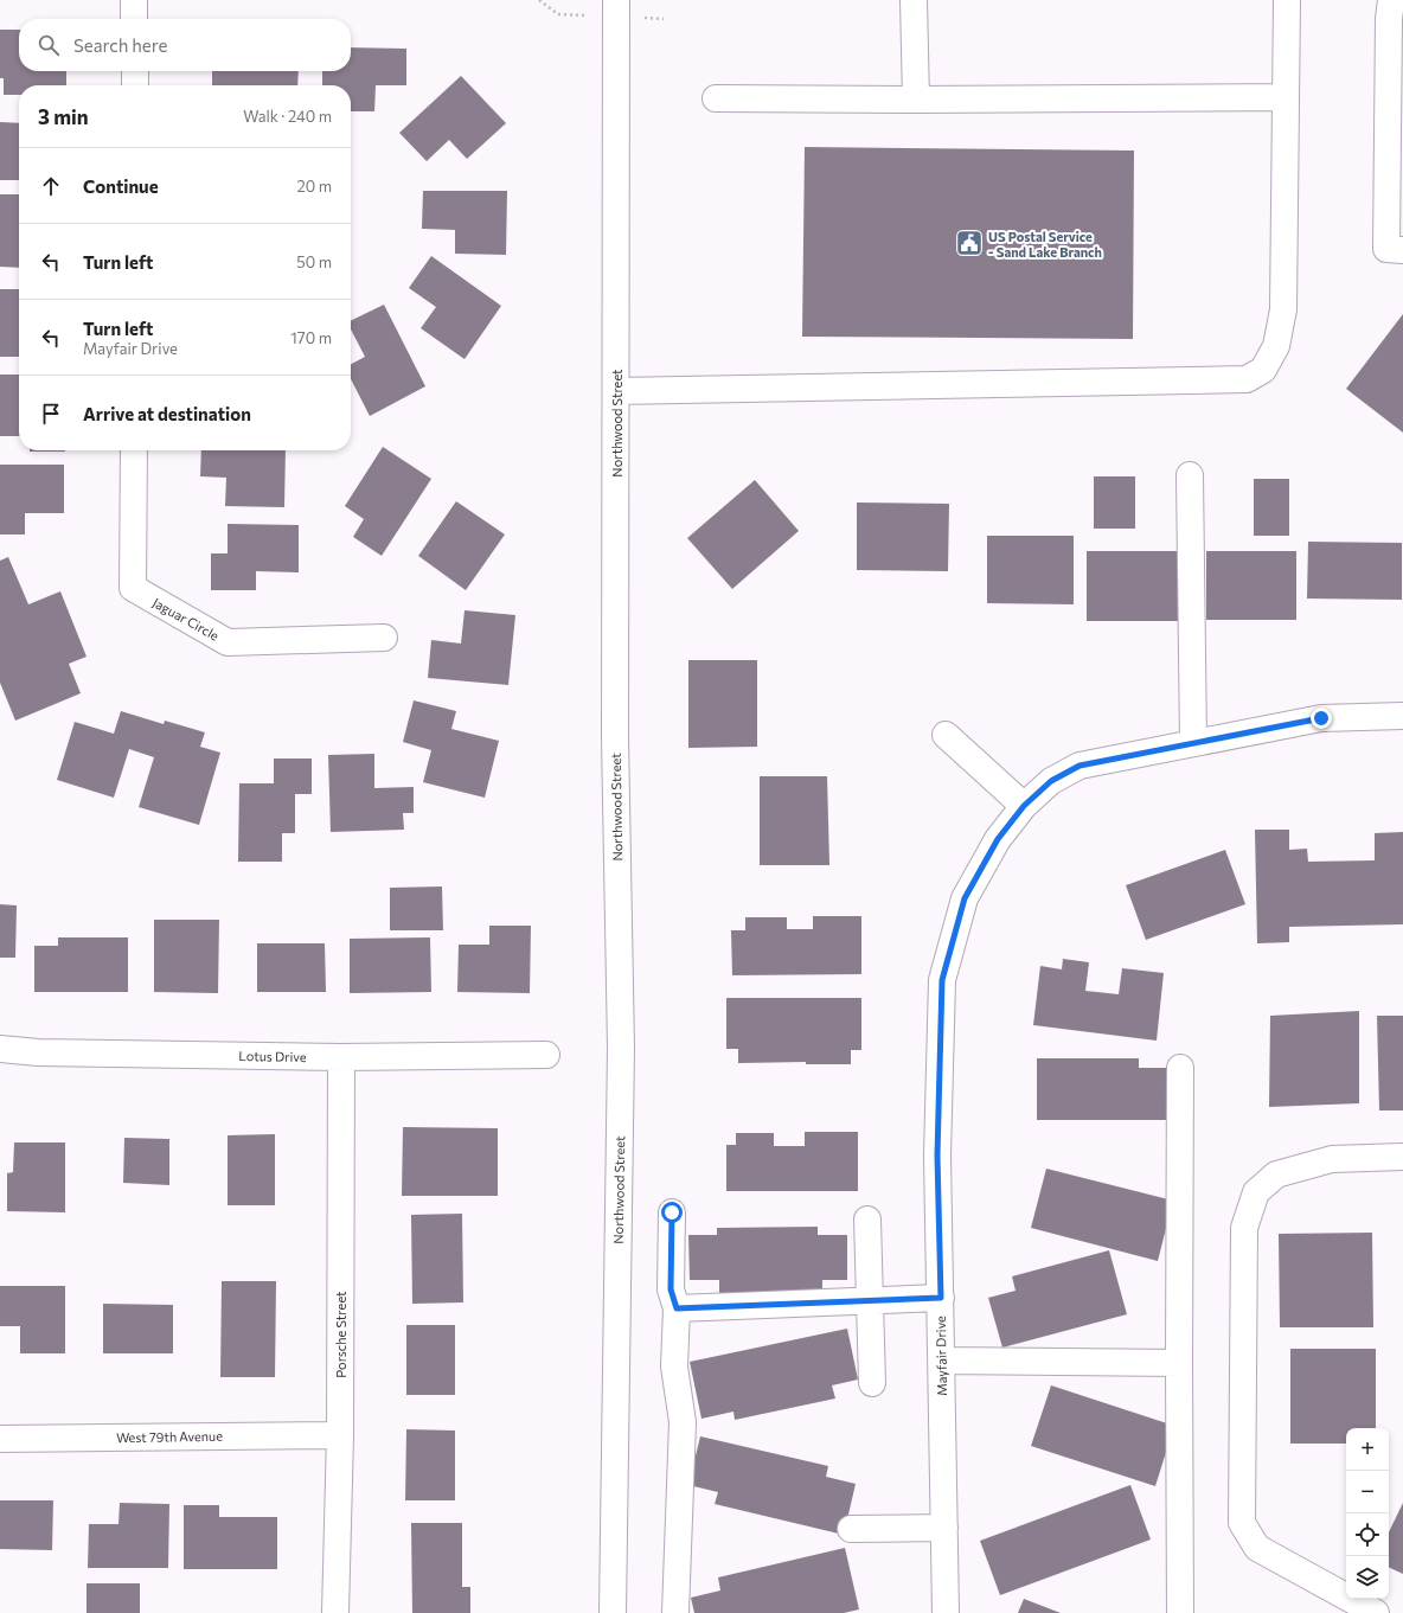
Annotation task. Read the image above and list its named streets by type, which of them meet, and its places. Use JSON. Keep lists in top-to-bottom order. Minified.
{"streets":{"street":["Northwood Street","Jaguar Circle","Lotus Drive","Porsche Street","Mayfair Drive","West 79th Avenue"]},"crossings":[["Lotus Drive","Porsche Street"],["Porsche Street","West 79th Avenue"]],"places":{"public building":["US Postal Service - Sand Lake Branch"]},"page":{"search":"Search here","heading":["3 min","Walk · 240 m"],"list":[["Continue","20 m"],["Turn left","50 m"],["Turn left","Mayfair Drive","170 m"],"Arrive at destination"],"map_buttons":["+","−"]}}
